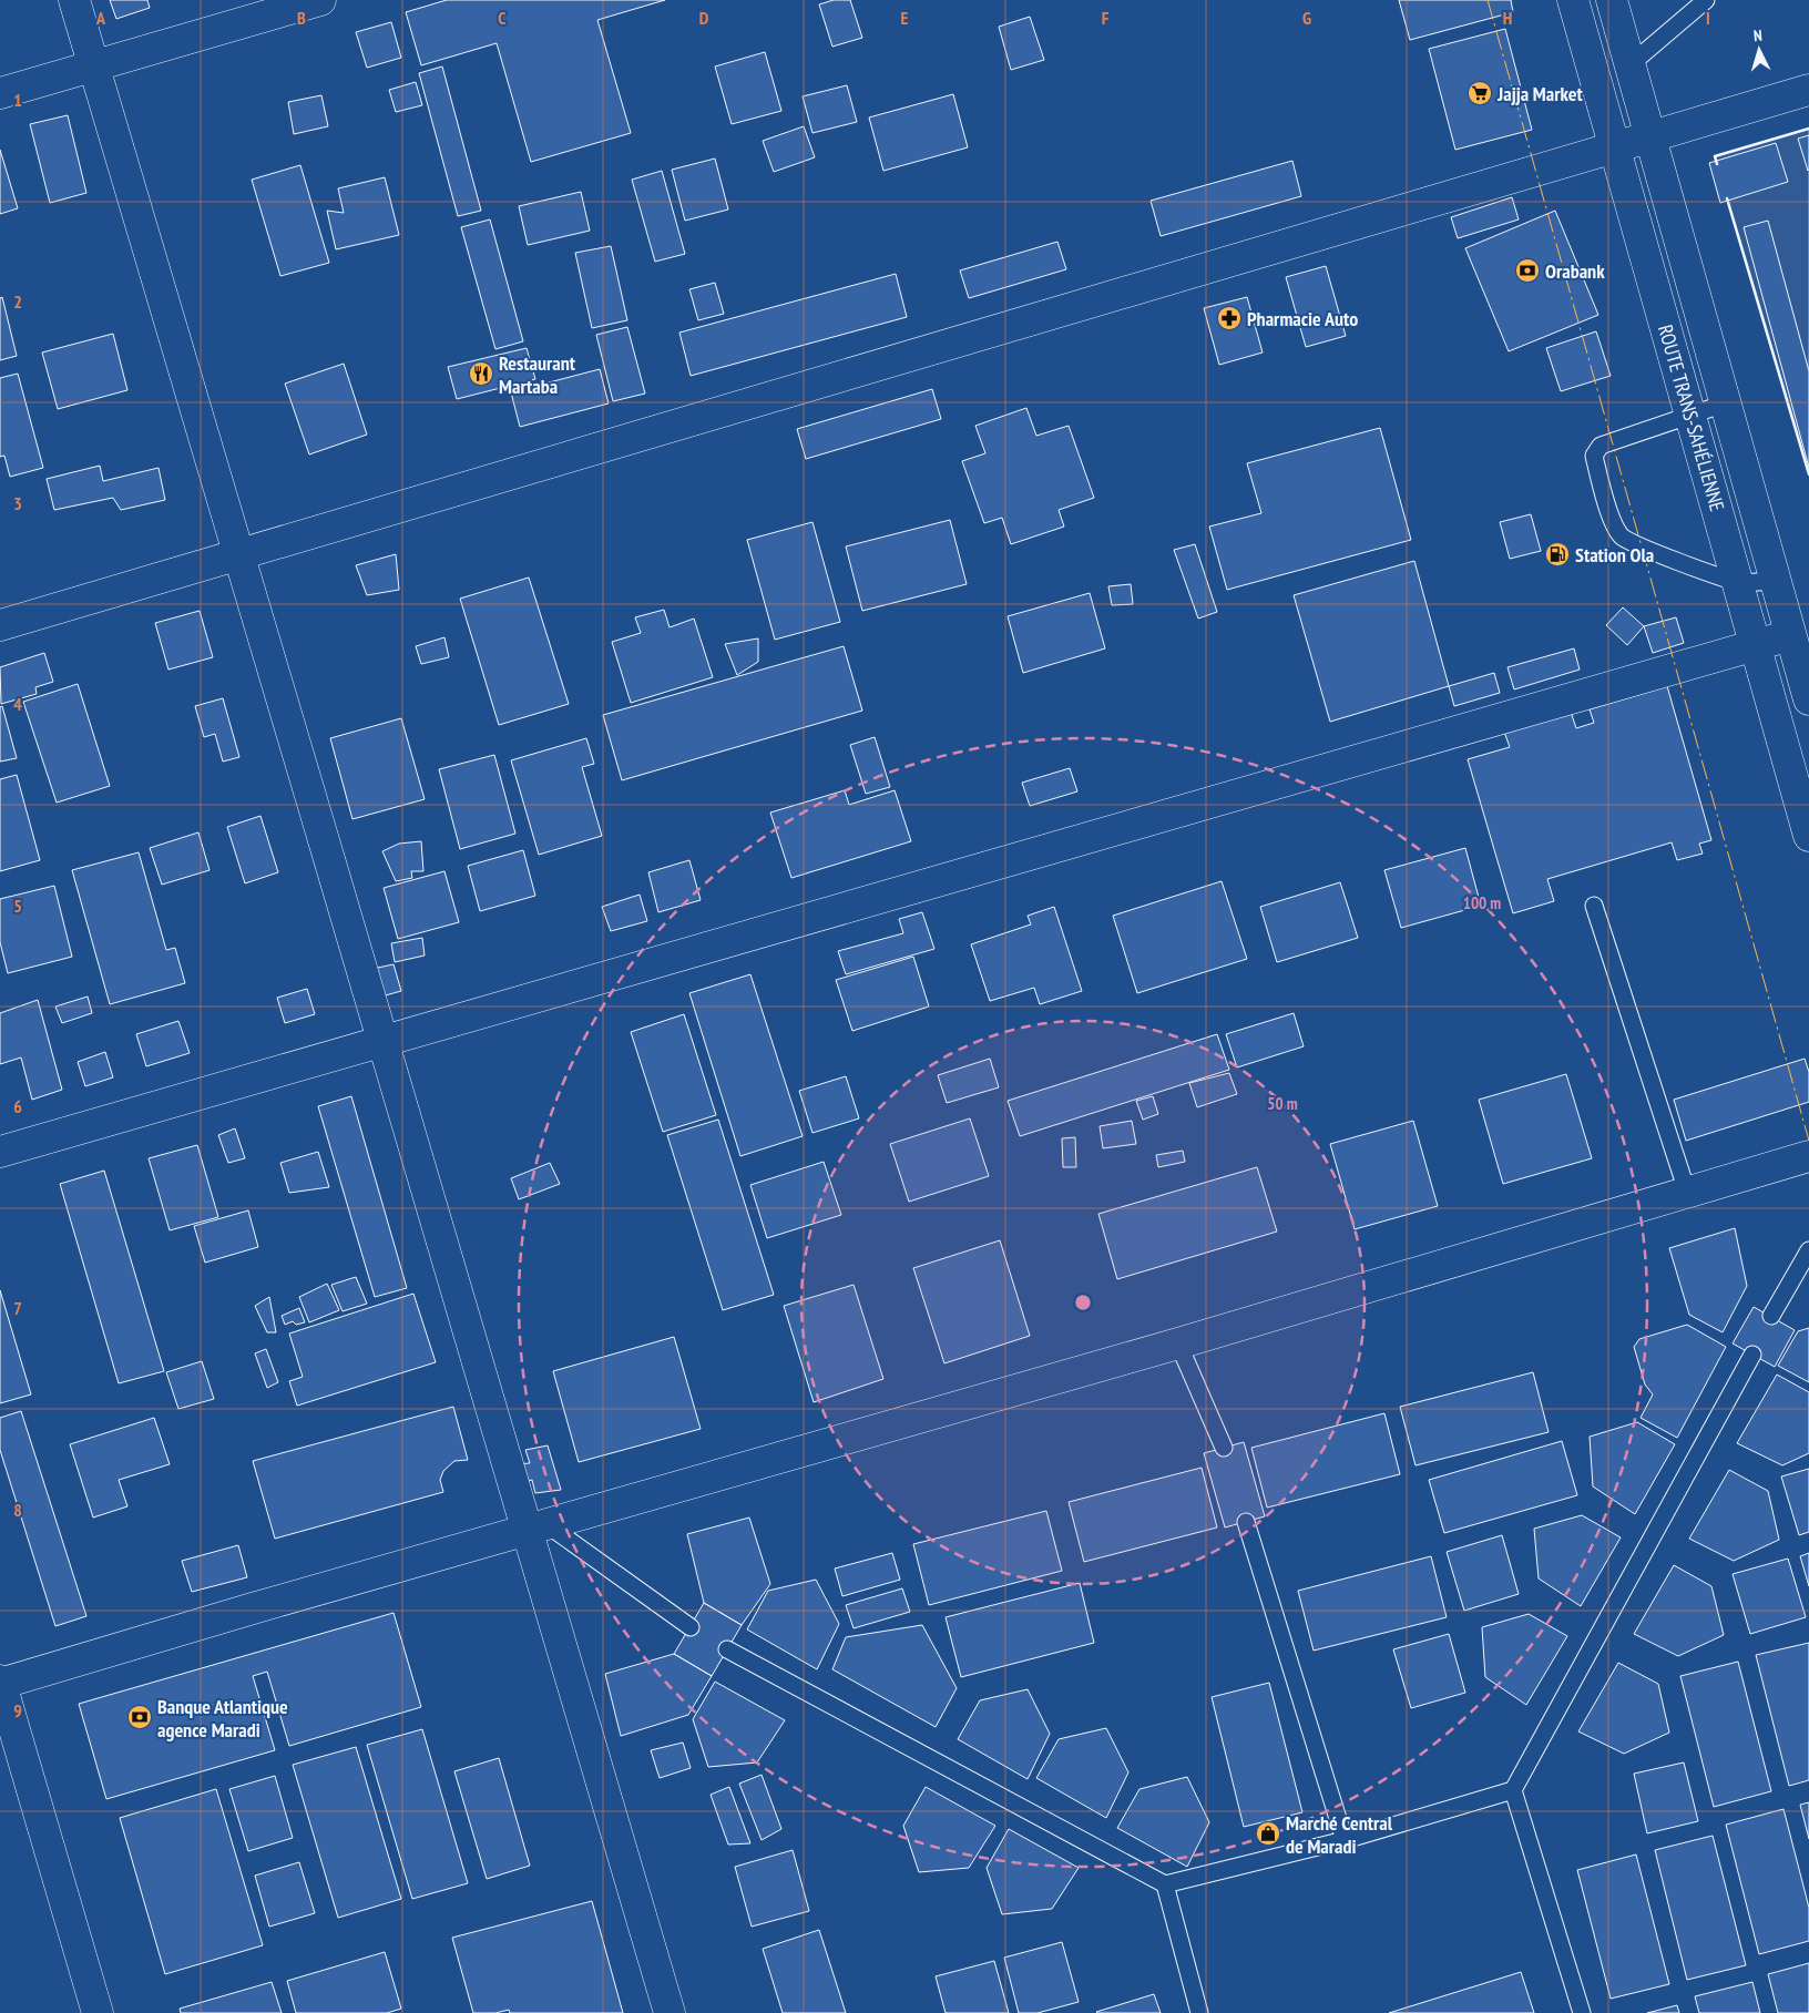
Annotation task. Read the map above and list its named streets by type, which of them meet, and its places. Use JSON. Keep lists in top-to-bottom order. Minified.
{"streets":{"main road":["ROUTE TRANS-SAHÉLIENNE"]},"places":{"supermarket":["Jajja Market"],"bank":["Orabank","Banque Atlantique agence Maradi"],"pharmacy":["Pharmacie Auto"],"restaurant":["Restaurant Martaba"],"fuel station":["Station Ola"],"shop":["Marché Central de Maradi"]},"north":"top","grid":{"columns":["A","B","C","D","E","F","G","H","I"],"rows":["1","2","3","4","5","6","7","8","9"]},"rings":["100 m","50 m"]}
